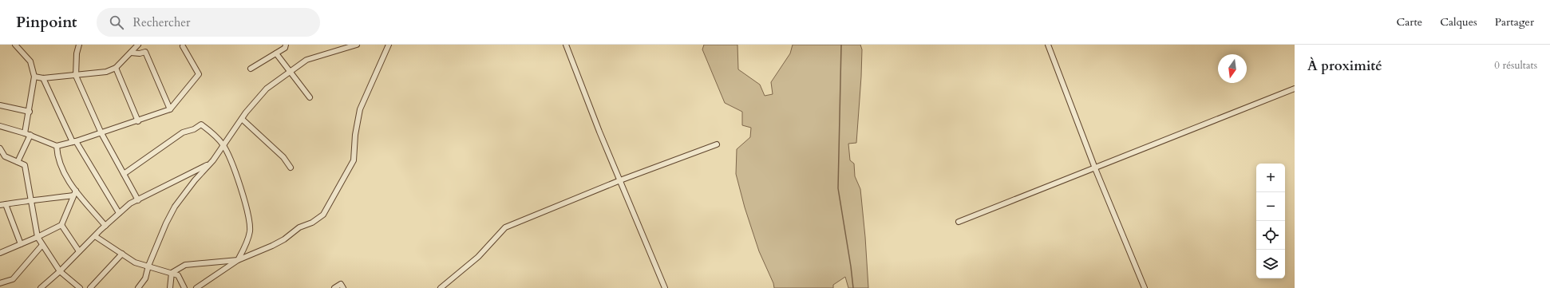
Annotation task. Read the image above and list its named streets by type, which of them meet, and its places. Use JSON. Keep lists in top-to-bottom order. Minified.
{"north":"bottom","page":{"header":"Pinpoint","search":"Rechercher","nav":["Carte","Calques","Partager"],"heading":["À proximité","0 résultats"],"map_buttons":["+","−"]}}
